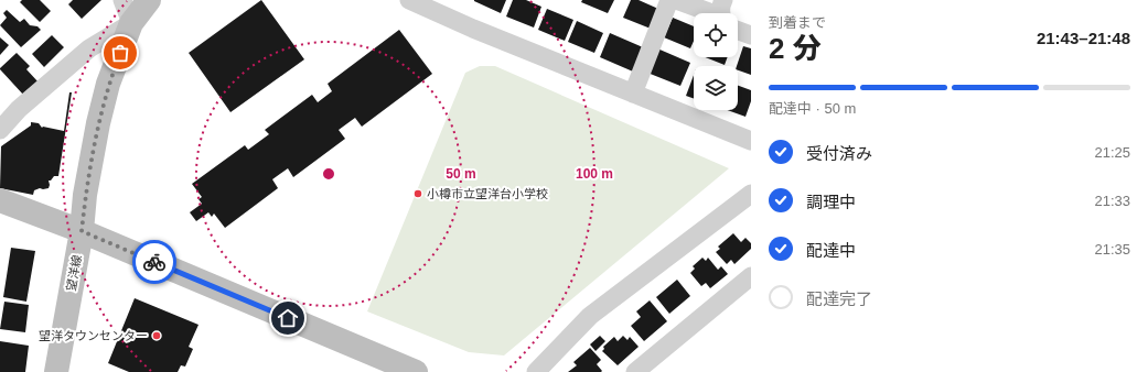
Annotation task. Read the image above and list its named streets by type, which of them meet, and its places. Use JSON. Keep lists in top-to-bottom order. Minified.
{"streets":{"street":["望洋線"]},"places":["小樽市立望洋台小学校","望洋タウンセンター"],"page":{"heading":["2 分","到着まで","21:43–21:48"],"bar":"配達中 · 50 m","list":[["受付済み","21:25"],["調理中","21:33"],["配達中","21:35"],"配達完了"]},"rings":["50 m","100 m"]}
